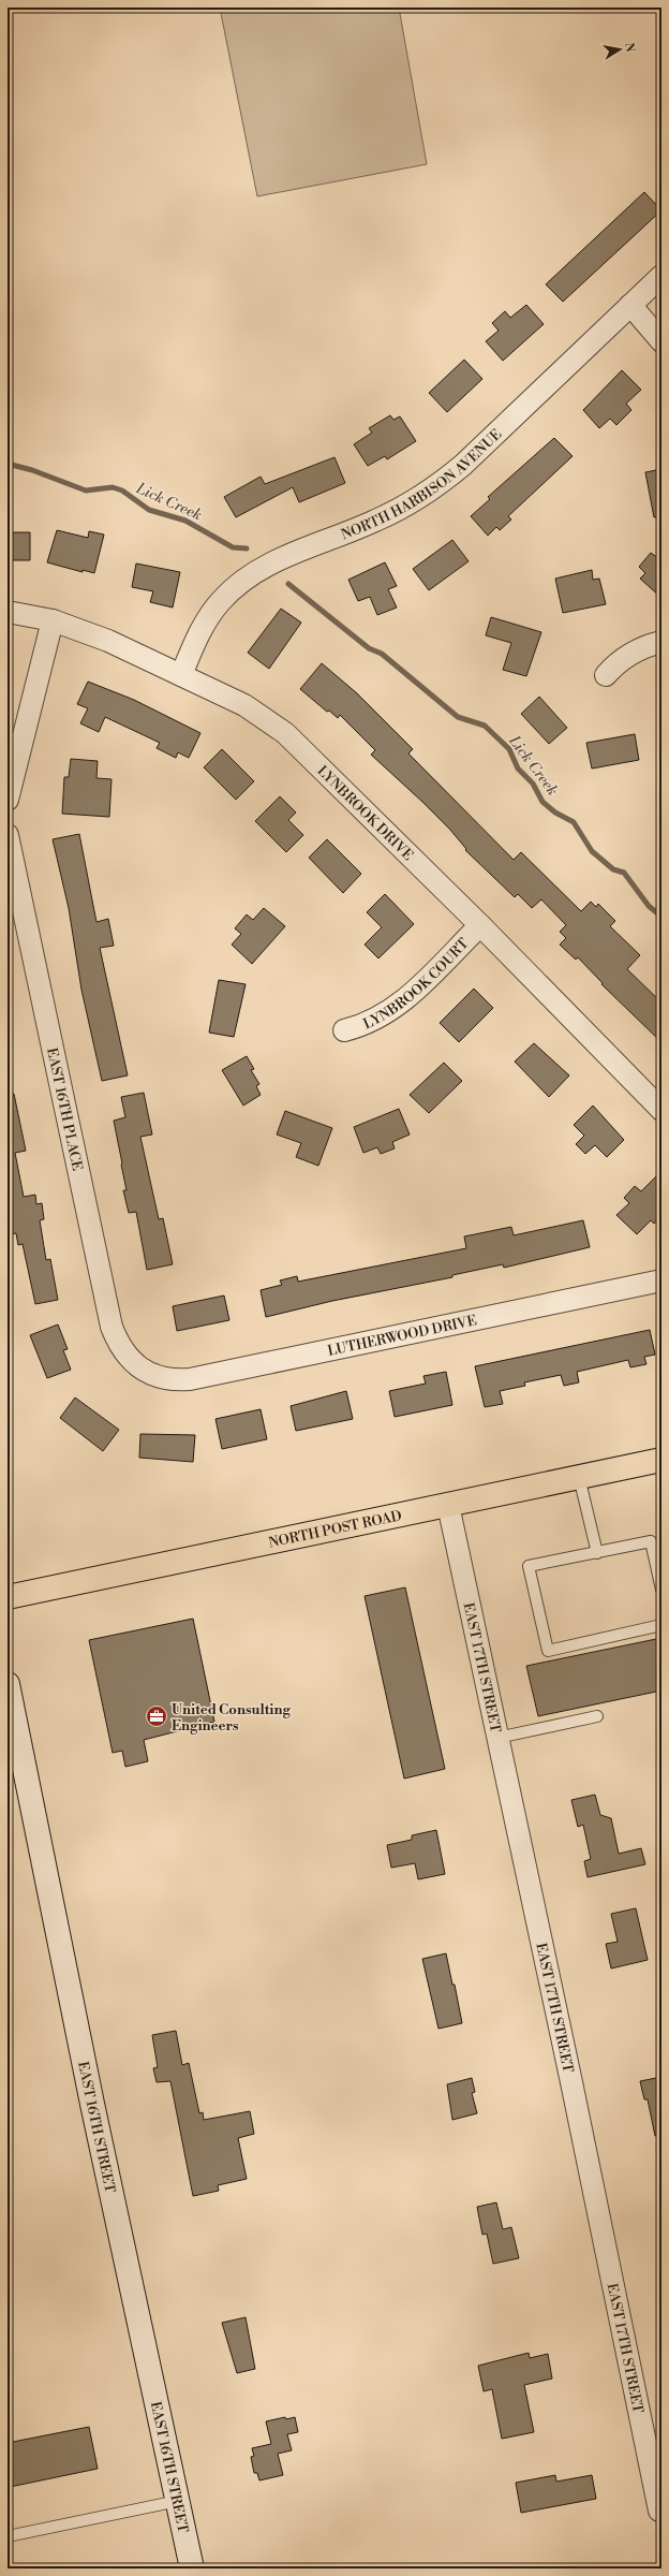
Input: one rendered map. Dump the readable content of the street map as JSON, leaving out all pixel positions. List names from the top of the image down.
{
  "streets": {
    "main road": ["NORTH POST ROAD"],
    "street": [
      "NORTH HARBISON AVENUE",
      "LYNBROOK DRIVE",
      "LYNBROOK COURT",
      "EAST 16TH PLACE",
      "LUTHERWOOD DRIVE",
      "EAST 17TH STREET",
      "EAST 16TH STREET"
    ]
  },
  "crossings": [
    ["NORTH HARBISON AVENUE", "LYNBROOK DRIVE"],
    ["LYNBROOK DRIVE", "LYNBROOK COURT"],
    ["EAST 16TH PLACE", "LUTHERWOOD DRIVE"],
    ["NORTH POST ROAD", "EAST 17TH STREET"]
  ],
  "water": ["Lick Creek"],
  "places": {
    "office": ["United Consulting Engineers"]
  },
  "north": "right"
}
